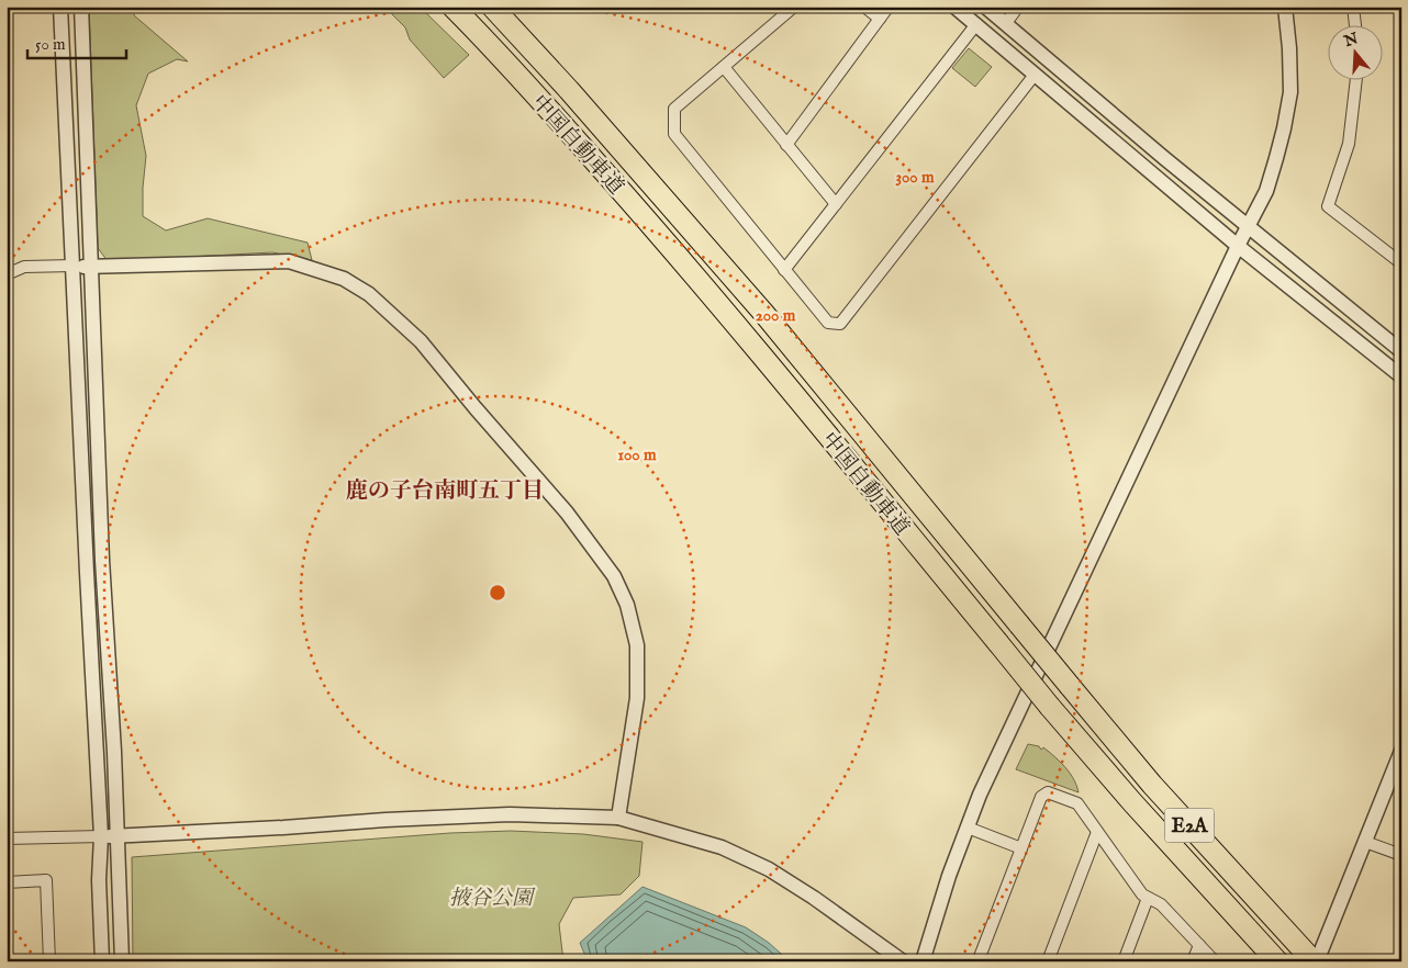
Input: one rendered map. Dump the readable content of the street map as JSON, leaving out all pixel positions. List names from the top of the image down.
{
  "streets": {
    "highway": ["中国自動車道", "E2A"]
  },
  "districts": ["鹿の子台南町五丁目"],
  "parks": ["掖谷公園"],
  "scale_bar": "50 m",
  "north": "top",
  "rings": ["300 m", "200 m", "100 m"]
}
